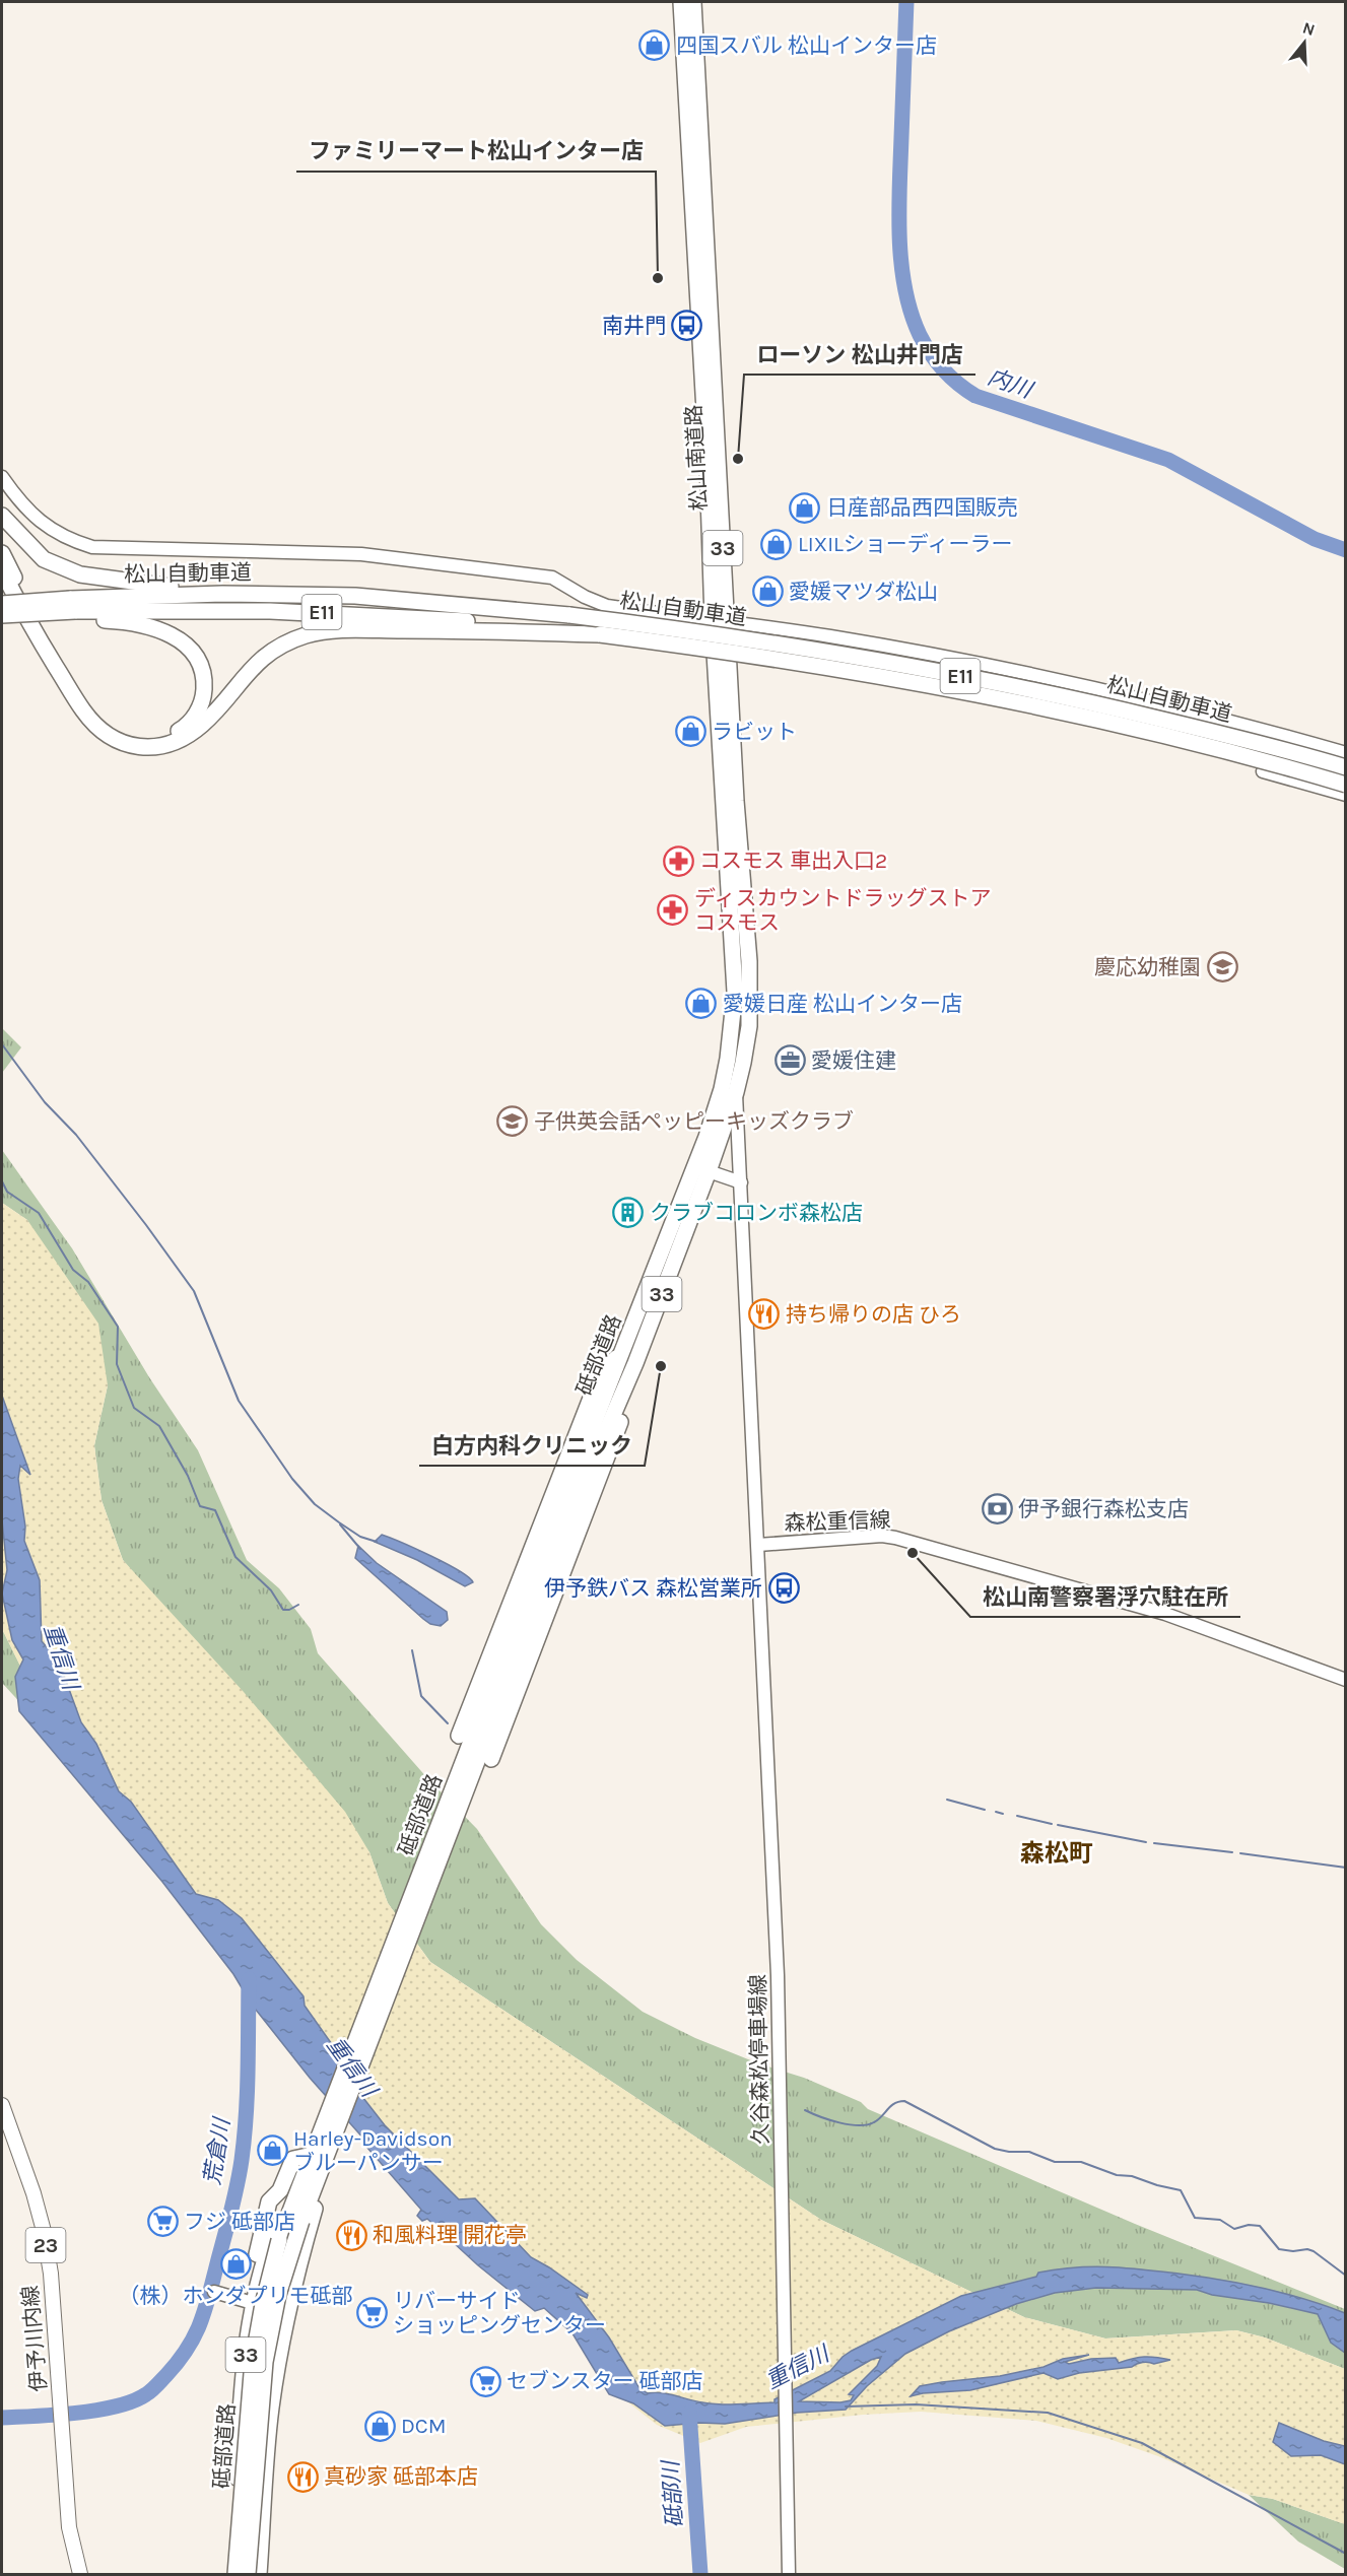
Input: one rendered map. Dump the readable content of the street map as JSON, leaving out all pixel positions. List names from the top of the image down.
{
  "streets": {
    "highway": [
      "松山南道路",
      "33",
      "松山自動車道",
      "E11",
      "砥部道路"
    ],
    "main road": [
      "森松重信線",
      "久谷森松停車場線",
      "23",
      "伊予川内線"
    ]
  },
  "crossings": [
    ["松山南道路", "砥部道路"],
    ["松山南道路", "森松重信線"],
    ["33", "砥部道路"],
    ["砥部道路", "森松重信線"],
    ["森松重信線", "久谷森松停車場線"]
  ],
  "districts": ["森松町"],
  "water": [
    "内川",
    "重信川",
    "荒倉川",
    "砥部川"
  ],
  "places": {
    "shop": [
      "四国スバル 松山インター店",
      "日産部品西四国販売",
      "LIXILショーディーラー",
      "愛媛マツダ松山",
      "ラビット",
      "愛媛日産 松山インター店",
      "Harley-Davidson ブルーパンサー",
      "（株）ホンダプリモ砥部",
      "DCM"
    ],
    "other": [
      "ファミリーマート松山インター店",
      "ローソン 松山井門店",
      "白方内科クリニック",
      "松山南警察署浮穴駐在所"
    ],
    "bus stop": ["南井門", "伊予鉄バス 森松営業所"],
    "pharmacy": ["コスモス 車出入口2", "ディスカウントドラッグストア コスモス"],
    "school or university": ["慶応幼稚園", "子供英会話ペッピーキッズクラブ"],
    "office": ["愛媛住建"],
    "building": ["クラブコロンボ森松店"],
    "restaurant": ["持ち帰りの店 ひろ", "和風料理 開花亭", "真砂家 砥部本店"],
    "bank": ["伊予銀行森松支店"],
    "supermarket": ["フジ 砥部店", "リバーサイド ショッピングセンター", "セブンスター 砥部店"]
  },
  "north": "top"
}
